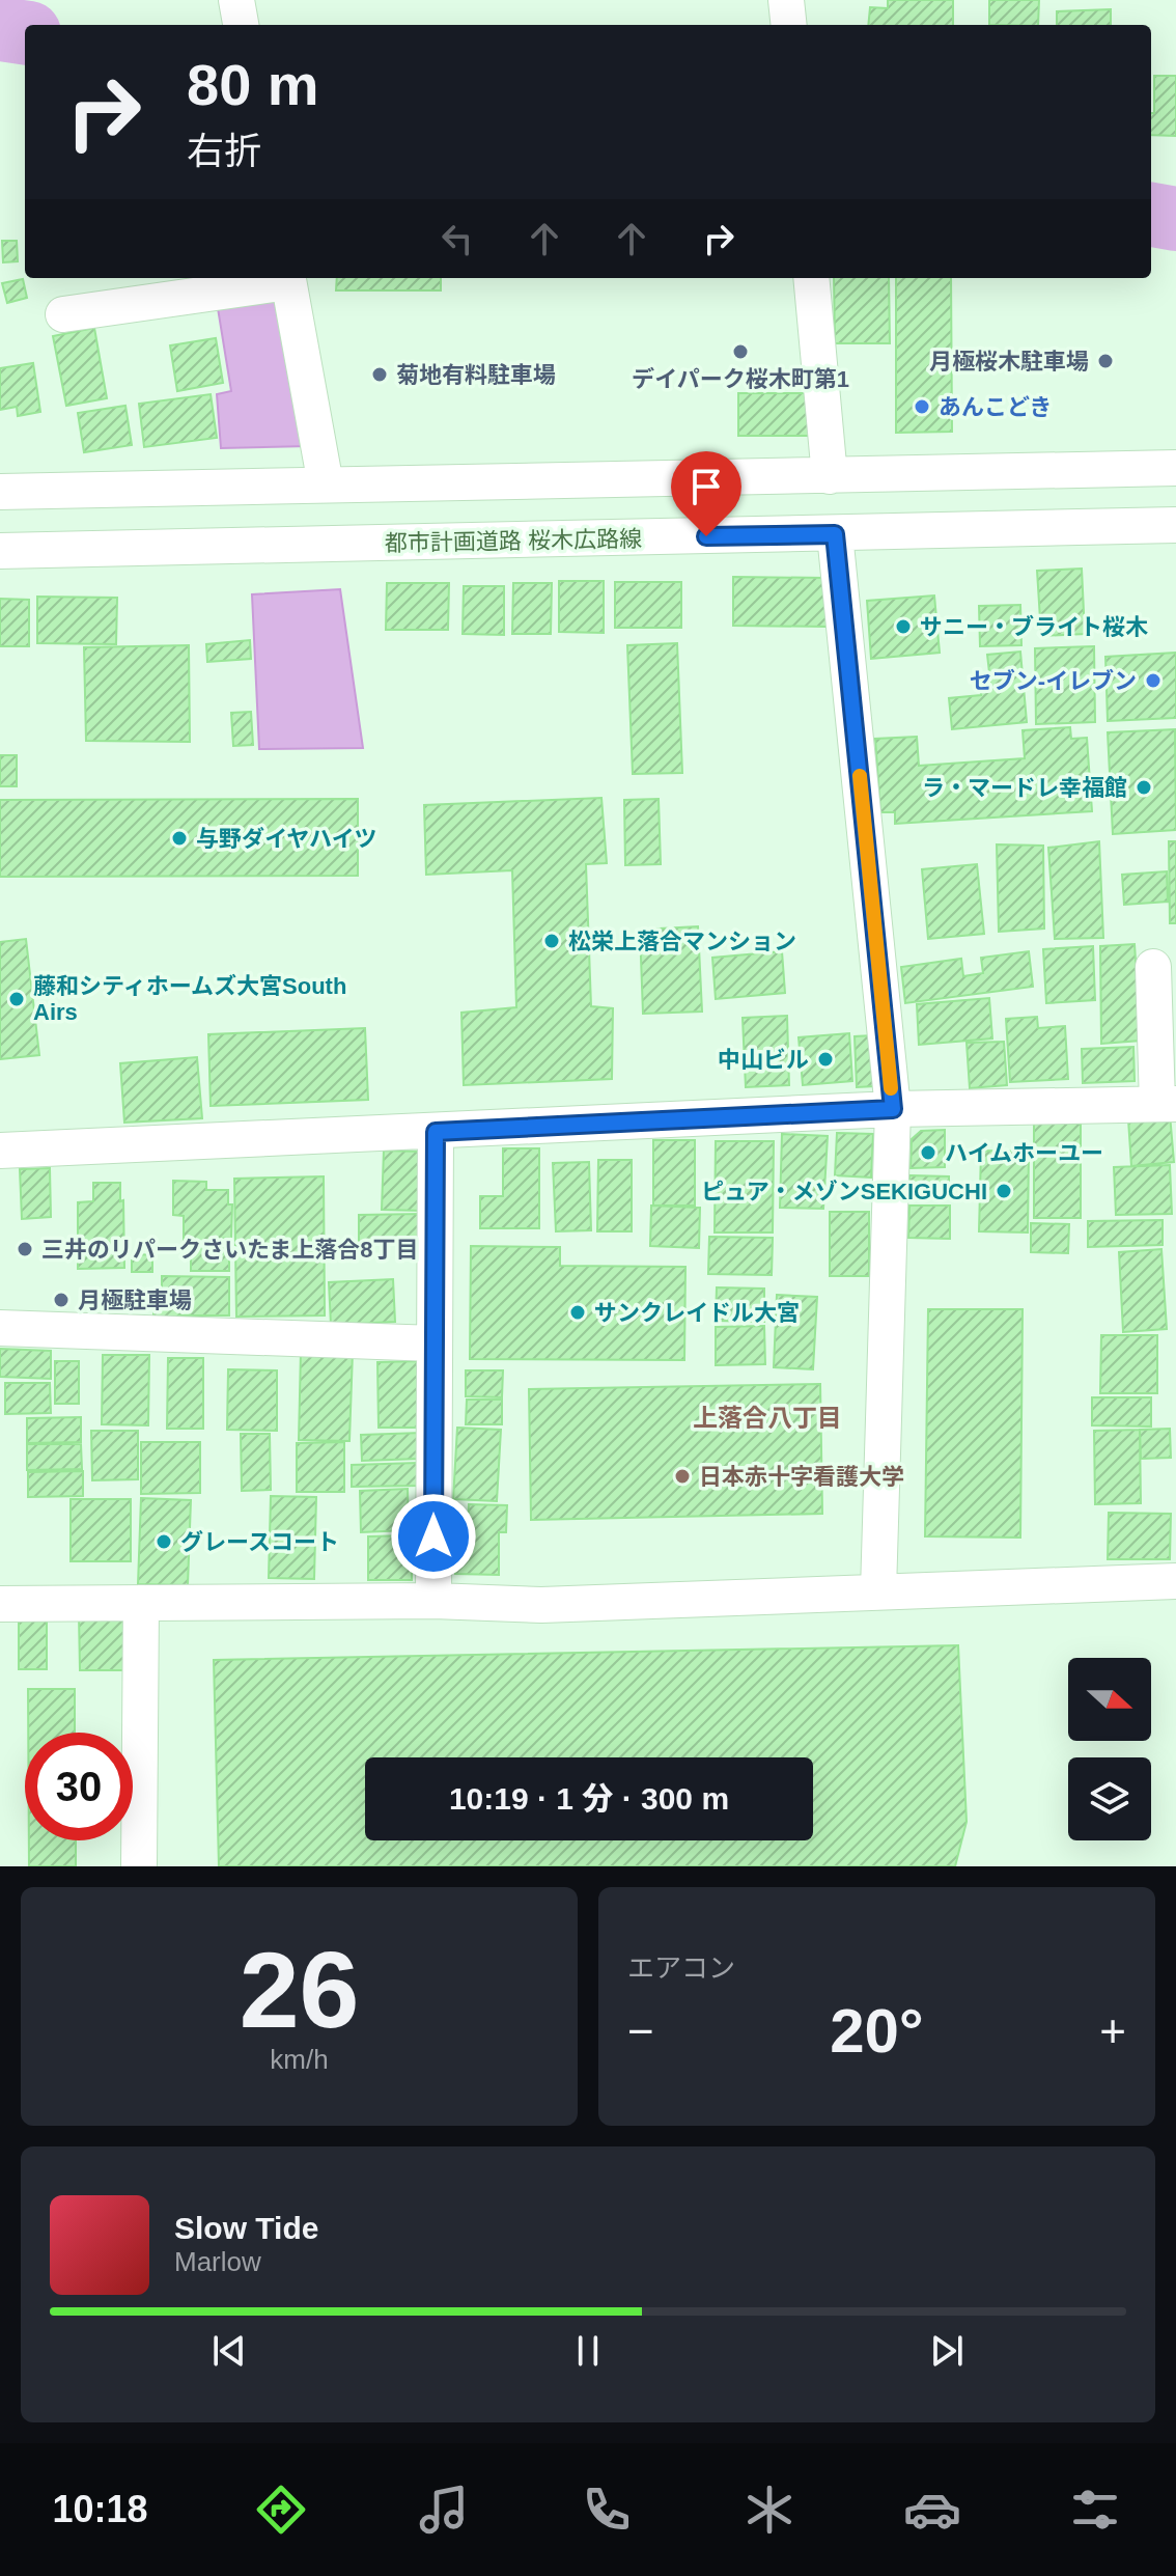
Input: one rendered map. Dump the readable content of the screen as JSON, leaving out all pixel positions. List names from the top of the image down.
{
  "streets": {
    "street": ["都市計画道路 桜木広路線"]
  },
  "districts": ["上落合八丁目"],
  "places": [
    "デイパーク桜木町第1",
    "月極桜木駐車場",
    "菊地有料駐車場",
    "あんこどき",
    "サニー・ブライト桜木",
    "セブン-イレブン",
    "ラ・マードレ幸福館",
    "与野ダイヤハイツ",
    "松栄上落合マンション",
    "藤和シティホームズ大宮South Airs",
    "中山ビル",
    "ハイムホーユー",
    "ピュア・メゾンSEKIGUCHI",
    "三井のリパークさいたま上落合8丁目",
    "月極駐車場",
    "サンクレイドル大宮",
    "日本赤十字看護大学",
    "グレースコート"
  ],
  "north": "right",
  "page": {
    "turn": ["80 m", "右折"],
    "limit": "30",
    "trip": "10:19 · 1 分 · 300 m",
    "tile": [
      ["26", "km/h"],
      "エアコン"
    ],
    "heat": ["−", "20°", "+"],
    "song": ["Slow Tide", "Marlow"],
    "tabs": "10:18"
  }
}
